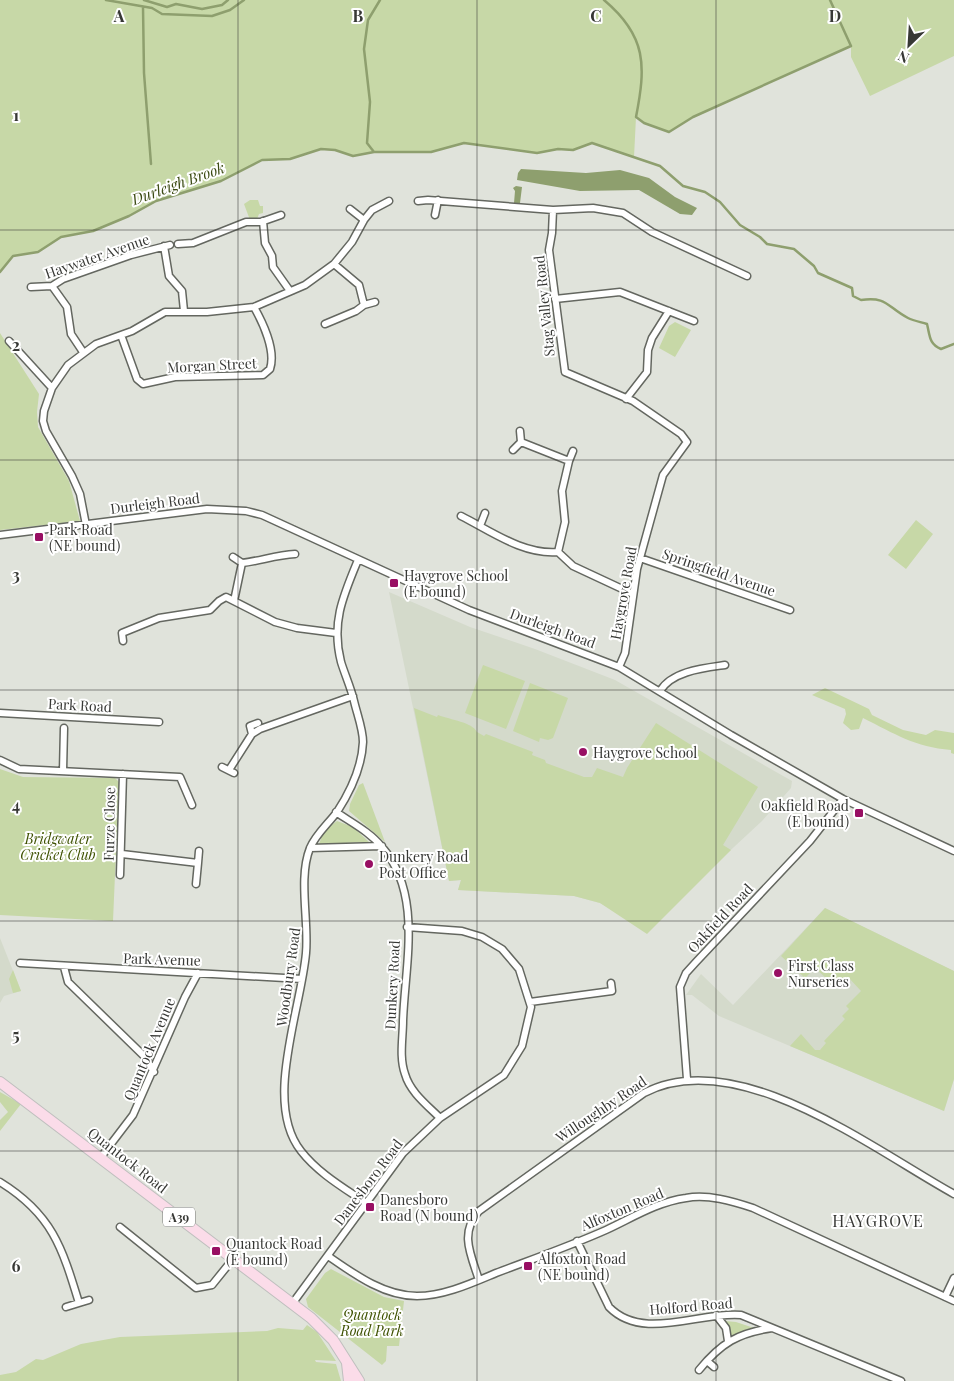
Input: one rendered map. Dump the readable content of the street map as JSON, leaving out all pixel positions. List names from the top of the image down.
{
  "streets": {
    "main road": ["Quantock Road", "A39"],
    "street": [
      "Haywater Avenue",
      "Stag Valley Road",
      "Morgan Street",
      "Durleigh Road",
      "Springfield Avenue",
      "Haygrove Road",
      "Park Road",
      "Furze Close",
      "Oakfield Road",
      "Park Avenue",
      "Woodbury Road",
      "Dunkery Road",
      "Quantock Avenue",
      "Willoughby Road",
      "Danesboro Road",
      "Alfoxton Road",
      "Holford Road"
    ]
  },
  "crossings": [
    ["Stag Valley Road", "Haygrove Road"],
    ["Durleigh Road", "Haygrove Road"],
    ["Durleigh Road", "Oakfield Road"],
    ["Durleigh Road", "Woodbury Road"],
    ["Springfield Avenue", "Haygrove Road"],
    ["Oakfield Road", "Willoughby Road"],
    ["Park Avenue", "Woodbury Road"],
    ["Park Avenue", "Quantock Avenue"],
    ["Woodbury Road", "Dunkery Road"],
    ["Woodbury Road", "Danesboro Road"],
    ["Dunkery Road", "Danesboro Road"],
    ["Quantock Avenue", "Quantock Road"],
    ["Willoughby Road", "Alfoxton Road"],
    ["Quantock Road", "Danesboro Road"],
    ["Danesboro Road", "Alfoxton Road"],
    ["Alfoxton Road", "Holford Road"]
  ],
  "districts": ["HAYGROVE"],
  "water": ["Durleigh Brook"],
  "parks": ["Bridgwater Cricket Club", "Quantock Road Park"],
  "places": {
    "transit": [
      "Park Road (NE bound)",
      "Haygrove School (E bound)",
      "Oakfield Road (E bound)",
      "Danesboro Road (N bound)",
      "Quantock Road (E bound)",
      "Alfoxton Road (NE bound)"
    ],
    "other": ["Haygrove School", "Dunkery Road Post Office", "First Class Nurseries"]
  },
  "north": "bottom left",
  "grid": {
    "columns": [
      "A",
      "B",
      "C",
      "D"
    ],
    "rows": [
      "1",
      "2",
      "3",
      "4",
      "5",
      "6"
    ]
  }
}
